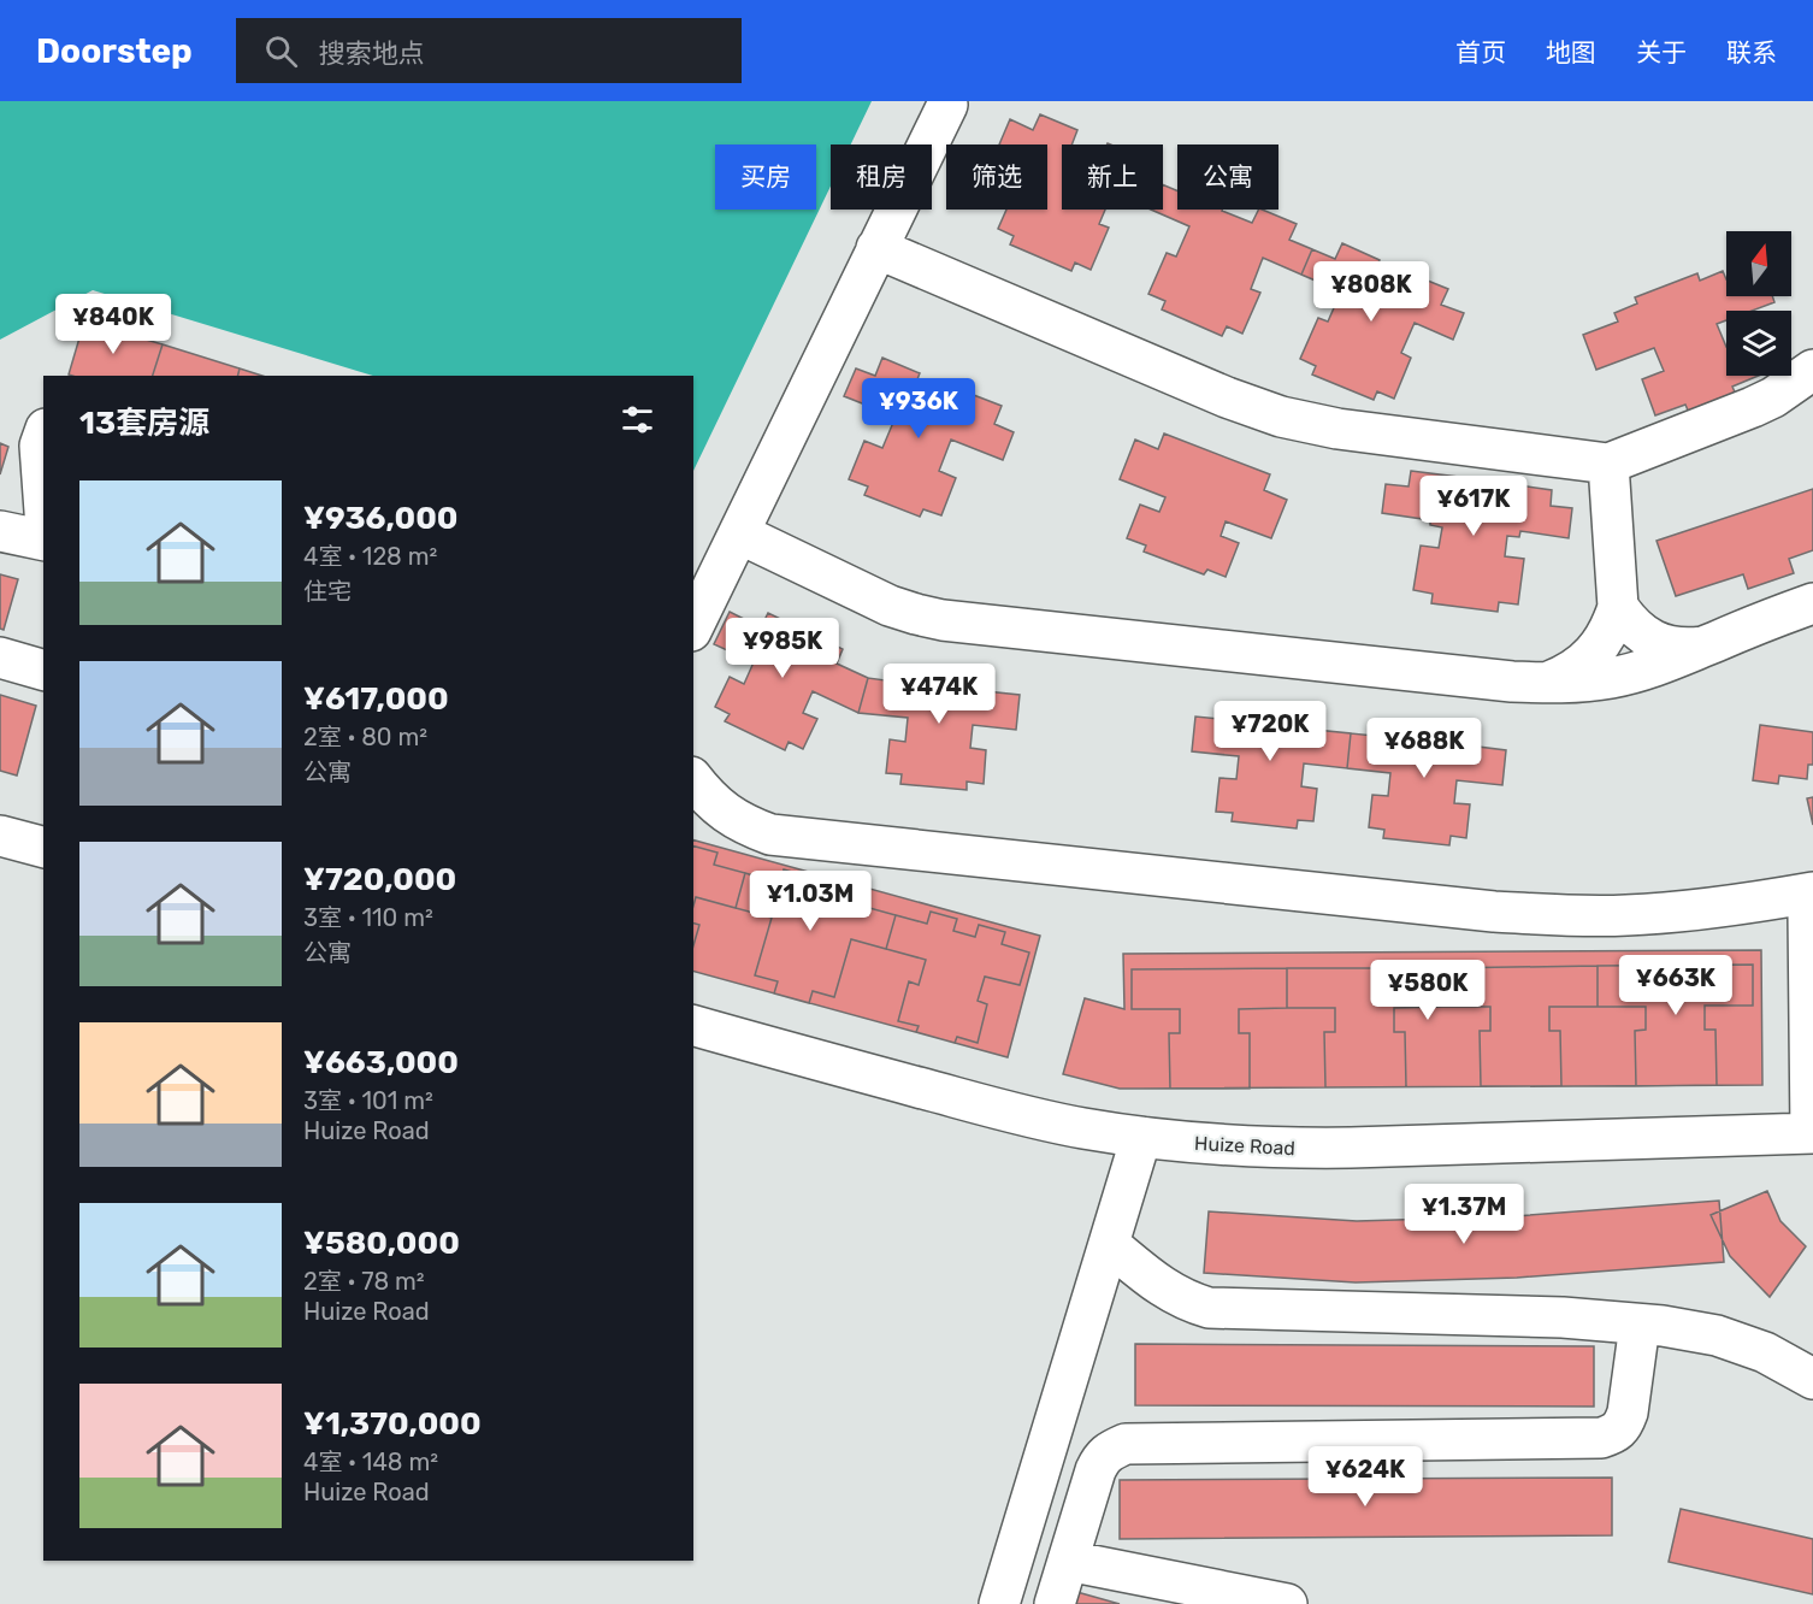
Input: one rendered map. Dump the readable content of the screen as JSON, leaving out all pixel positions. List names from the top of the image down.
{
  "streets": {
    "street": ["Huize Road"]
  },
  "north": "top",
  "page": {
    "header": "Doorstep",
    "search": "搜索地点",
    "nav": [
      "首页",
      "地图",
      "关于",
      "联系"
    ],
    "chip": [
      "买房",
      "租房",
      "筛选",
      "新上",
      "公寓"
    ],
    "price": [
      "¥808K",
      "¥840K",
      "¥936K",
      "¥617K",
      "¥985K",
      "¥474K",
      "¥720K",
      "¥688K",
      "¥1.03M",
      "¥663K",
      "¥580K",
      "¥1.37M",
      "¥624K"
    ],
    "heading": "13套房源",
    "list": [
      {
        "name": "¥936,000",
        "note": "4室 · 128 m² · 住宅"
      },
      {
        "name": "¥617,000",
        "note": "2室 · 80 m² · 公寓"
      },
      {
        "name": "¥720,000",
        "note": "3室 · 110 m² · 公寓"
      },
      {
        "name": "¥663,000",
        "note": "3室 · 101 m² · Huize Road"
      },
      {
        "name": "¥580,000",
        "note": "2室 · 78 m² · Huize Road"
      },
      {
        "name": "¥1,370,000",
        "note": "4室 · 148 m² · Huize Road"
      }
    ]
  }
}
